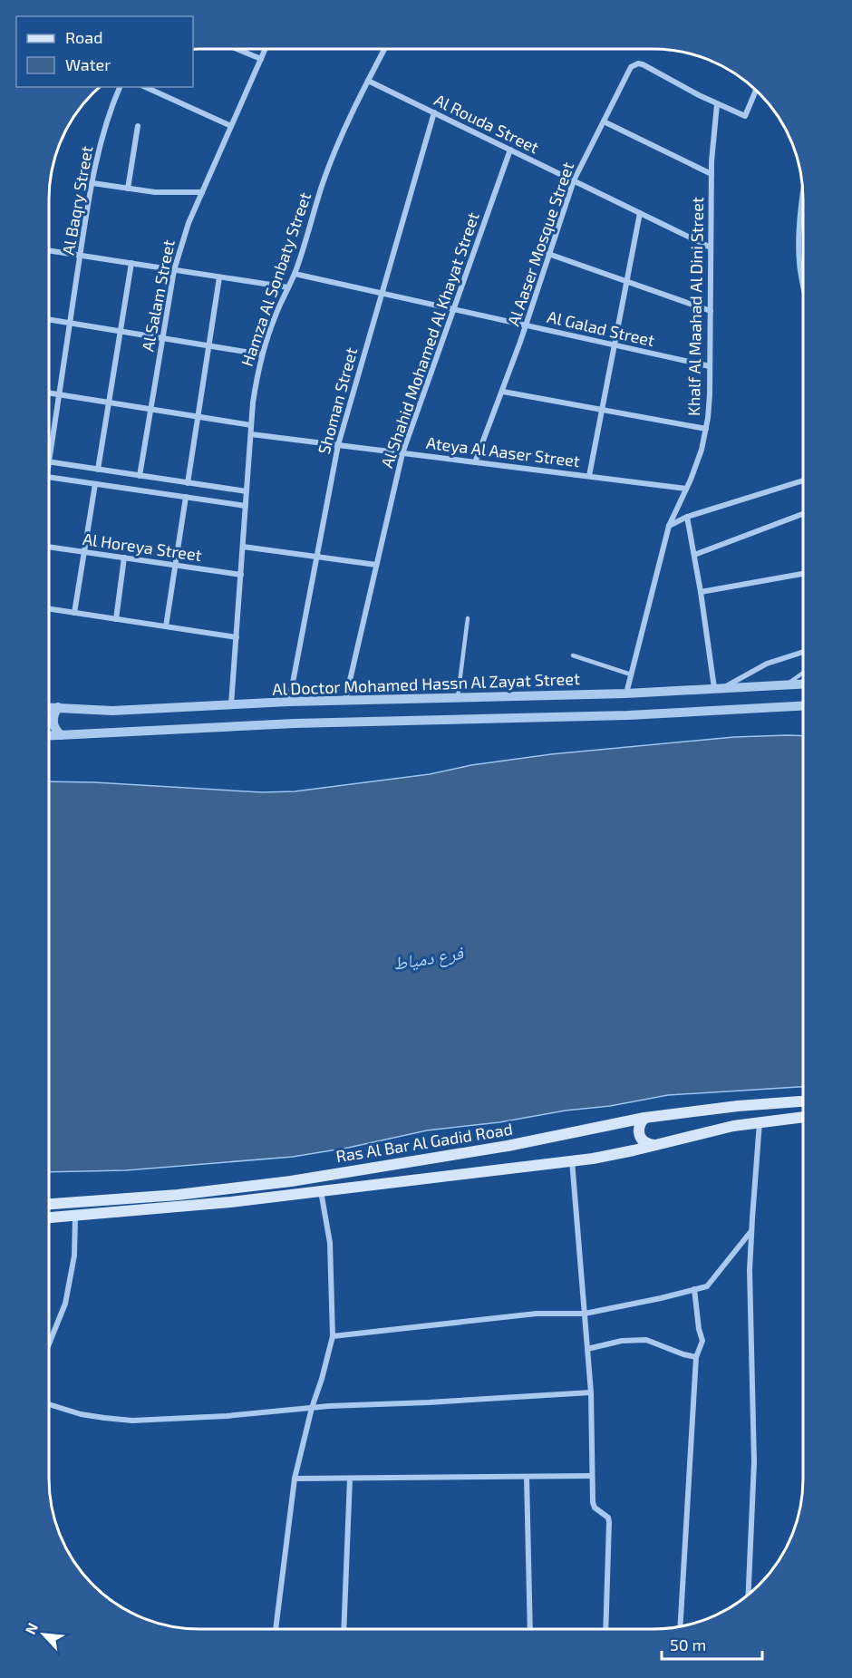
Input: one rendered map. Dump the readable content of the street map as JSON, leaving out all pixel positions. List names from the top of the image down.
{
  "streets": {
    "main road": ["Ras Al Bar Al Gadid Road"],
    "street": [
      "Al Rouda Street",
      "Al Baqry Street",
      "Al Aaser Mosque Street",
      "Hamza Al Sonbaty Street",
      "Al Salam Street",
      "Khalf Al Maahad Al Dini Street",
      "Al Galad Street",
      "Al Shahid Mohamed Al Khayat Street",
      "Shoman Street",
      "Ateya Al Aaser Street",
      "Al Horeya Street",
      "Al Doctor Mohamed Hassn Al Zayat Street"
    ]
  },
  "crossings": [
    ["Al Rouda Street", "Al Aaser Mosque Street"],
    ["Al Rouda Street", "Hamza Al Sonbaty Street"],
    ["Al Rouda Street", "Khalf Al Maahad Al Dini Street"],
    ["Al Rouda Street", "Al Shahid Mohamed Al Khayat Street"],
    ["Al Rouda Street", "Shoman Street"],
    ["Al Aaser Mosque Street", "Khalf Al Maahad Al Dini Street"],
    ["Al Aaser Mosque Street", "Al Galad Street"],
    ["Al Aaser Mosque Street", "Ateya Al Aaser Street"],
    ["Hamza Al Sonbaty Street", "Al Galad Street"],
    ["Hamza Al Sonbaty Street", "Ateya Al Aaser Street"],
    ["Hamza Al Sonbaty Street", "Al Horeya Street"],
    ["Hamza Al Sonbaty Street", "Al Doctor Mohamed Hassn Al Zayat Street"],
    ["Khalf Al Maahad Al Dini Street", "Al Galad Street"],
    ["Khalf Al Maahad Al Dini Street", "Ateya Al Aaser Street"],
    ["Khalf Al Maahad Al Dini Street", "Al Doctor Mohamed Hassn Al Zayat Street"],
    ["Al Galad Street", "Al Shahid Mohamed Al Khayat Street"],
    ["Al Galad Street", "Shoman Street"],
    ["Al Shahid Mohamed Al Khayat Street", "Ateya Al Aaser Street"],
    ["Al Shahid Mohamed Al Khayat Street", "Al Doctor Mohamed Hassn Al Zayat Street"],
    ["Shoman Street", "Ateya Al Aaser Street"],
    ["Shoman Street", "Al Doctor Mohamed Hassn Al Zayat Street"]
  ],
  "water": ["فرع دمياط"],
  "legend": ["Road", "Water"],
  "scale_bar": "50 m",
  "north": "top left"
}
